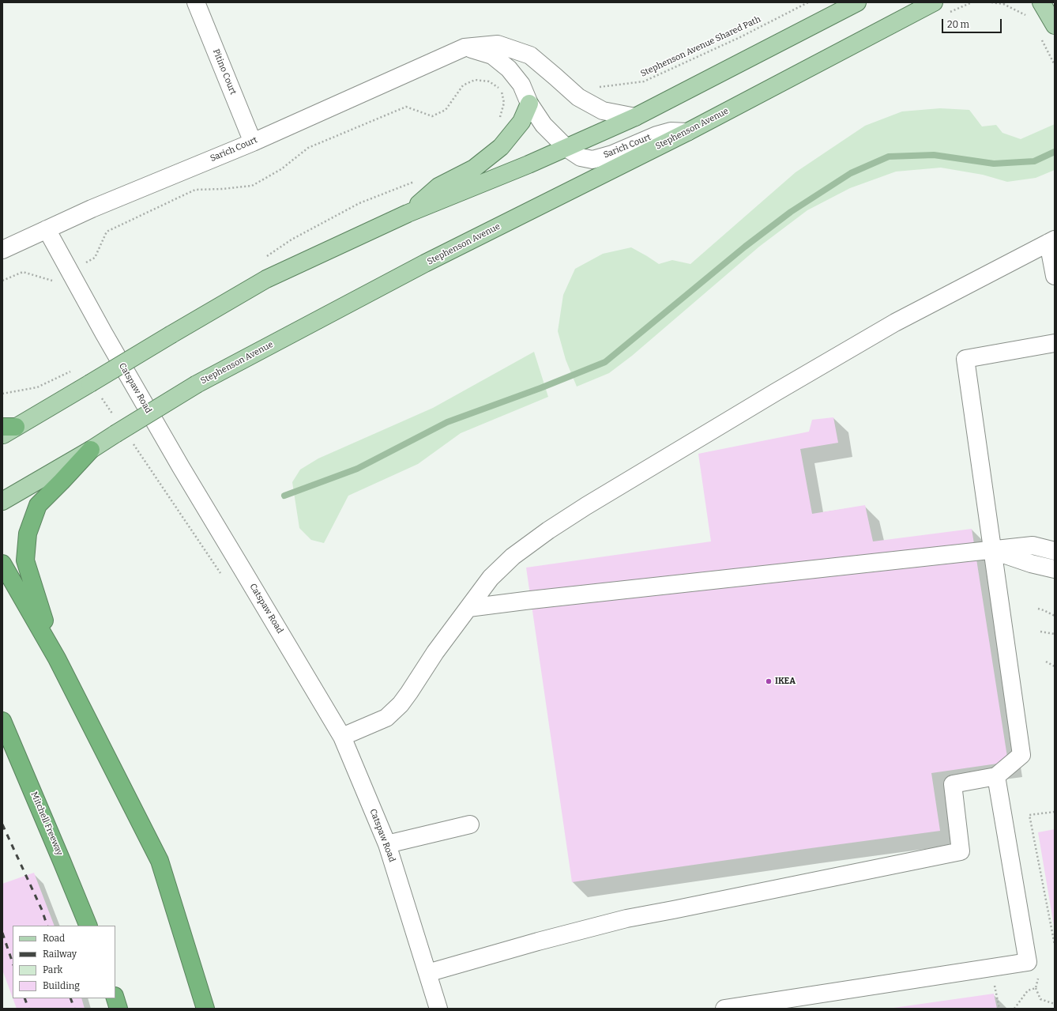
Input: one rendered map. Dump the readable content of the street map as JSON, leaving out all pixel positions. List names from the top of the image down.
{
  "streets": {
    "highway": ["Mitchell Freeway"],
    "main road": ["Stephenson Avenue"],
    "street": ["Pitino Court", "Sarich Court", "Catspaw Road"],
    "path": ["Stephenson Avenue Shared Path"]
  },
  "crossings": [
    ["Pitino Court", "Sarich Court"],
    ["Stephenson Avenue", "Sarich Court"],
    ["Sarich Court", "Catspaw Road"]
  ],
  "places": ["IKEA"],
  "legend": [
    "Road",
    "Railway",
    "Park",
    "Building"
  ],
  "scale_bar": "20 m"
}
